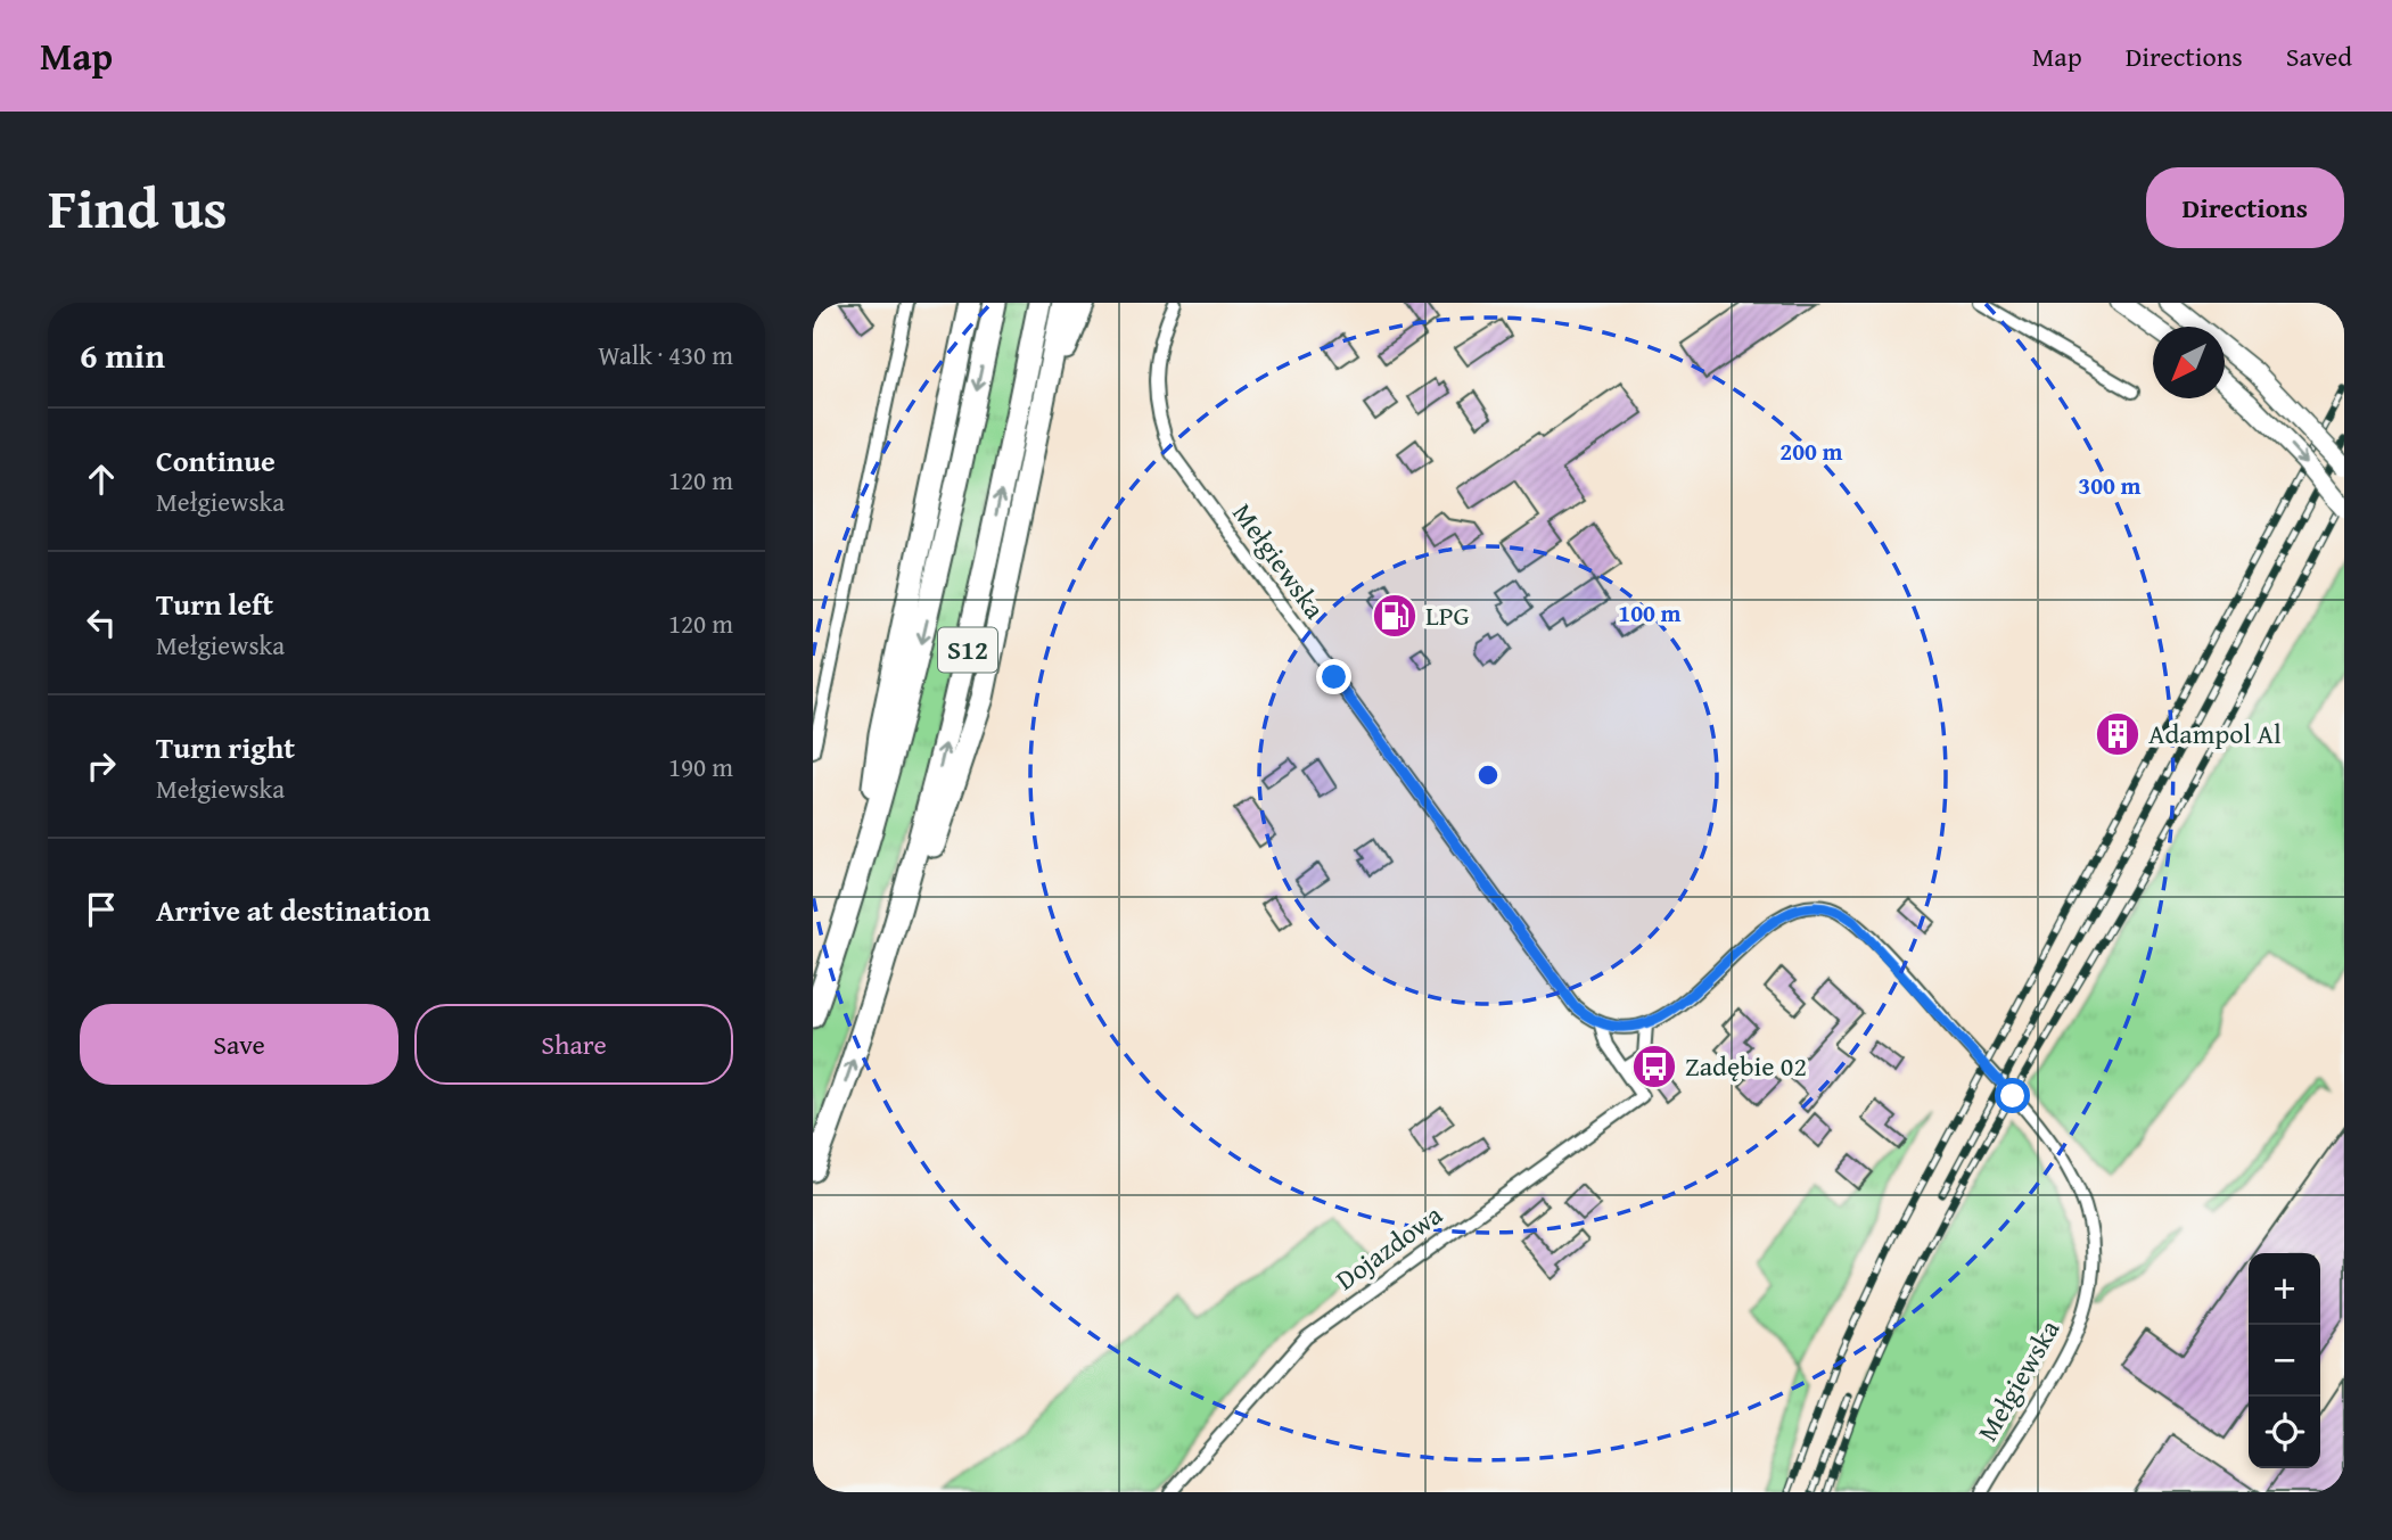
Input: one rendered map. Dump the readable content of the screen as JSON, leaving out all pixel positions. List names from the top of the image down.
{
  "streets": {
    "highway": ["S12"],
    "street": ["Mełgiewska", "Dojazdowa"]
  },
  "places": {
    "fuel station": ["LPG"],
    "building": ["Adampol Al"],
    "bus stop": ["Zadębie 02"]
  },
  "north": "bottom left",
  "page": {
    "header": "Map",
    "nav": ["Map", "Directions", "Saved"],
    "title": "Find us",
    "buttons": [
      "Directions",
      ["Save", "Share"]
    ],
    "heading": ["6 min", "Walk · 430 m"],
    "list": [
      ["Continue", "Mełgiewska", "120 m"],
      ["Turn left", "Mełgiewska", "120 m"],
      ["Turn right", "Mełgiewska", "190 m"],
      "Arrive at destination"
    ],
    "map_buttons": ["+", "−"]
  },
  "rings": ["200 m", "300 m", "100 m"]
}
